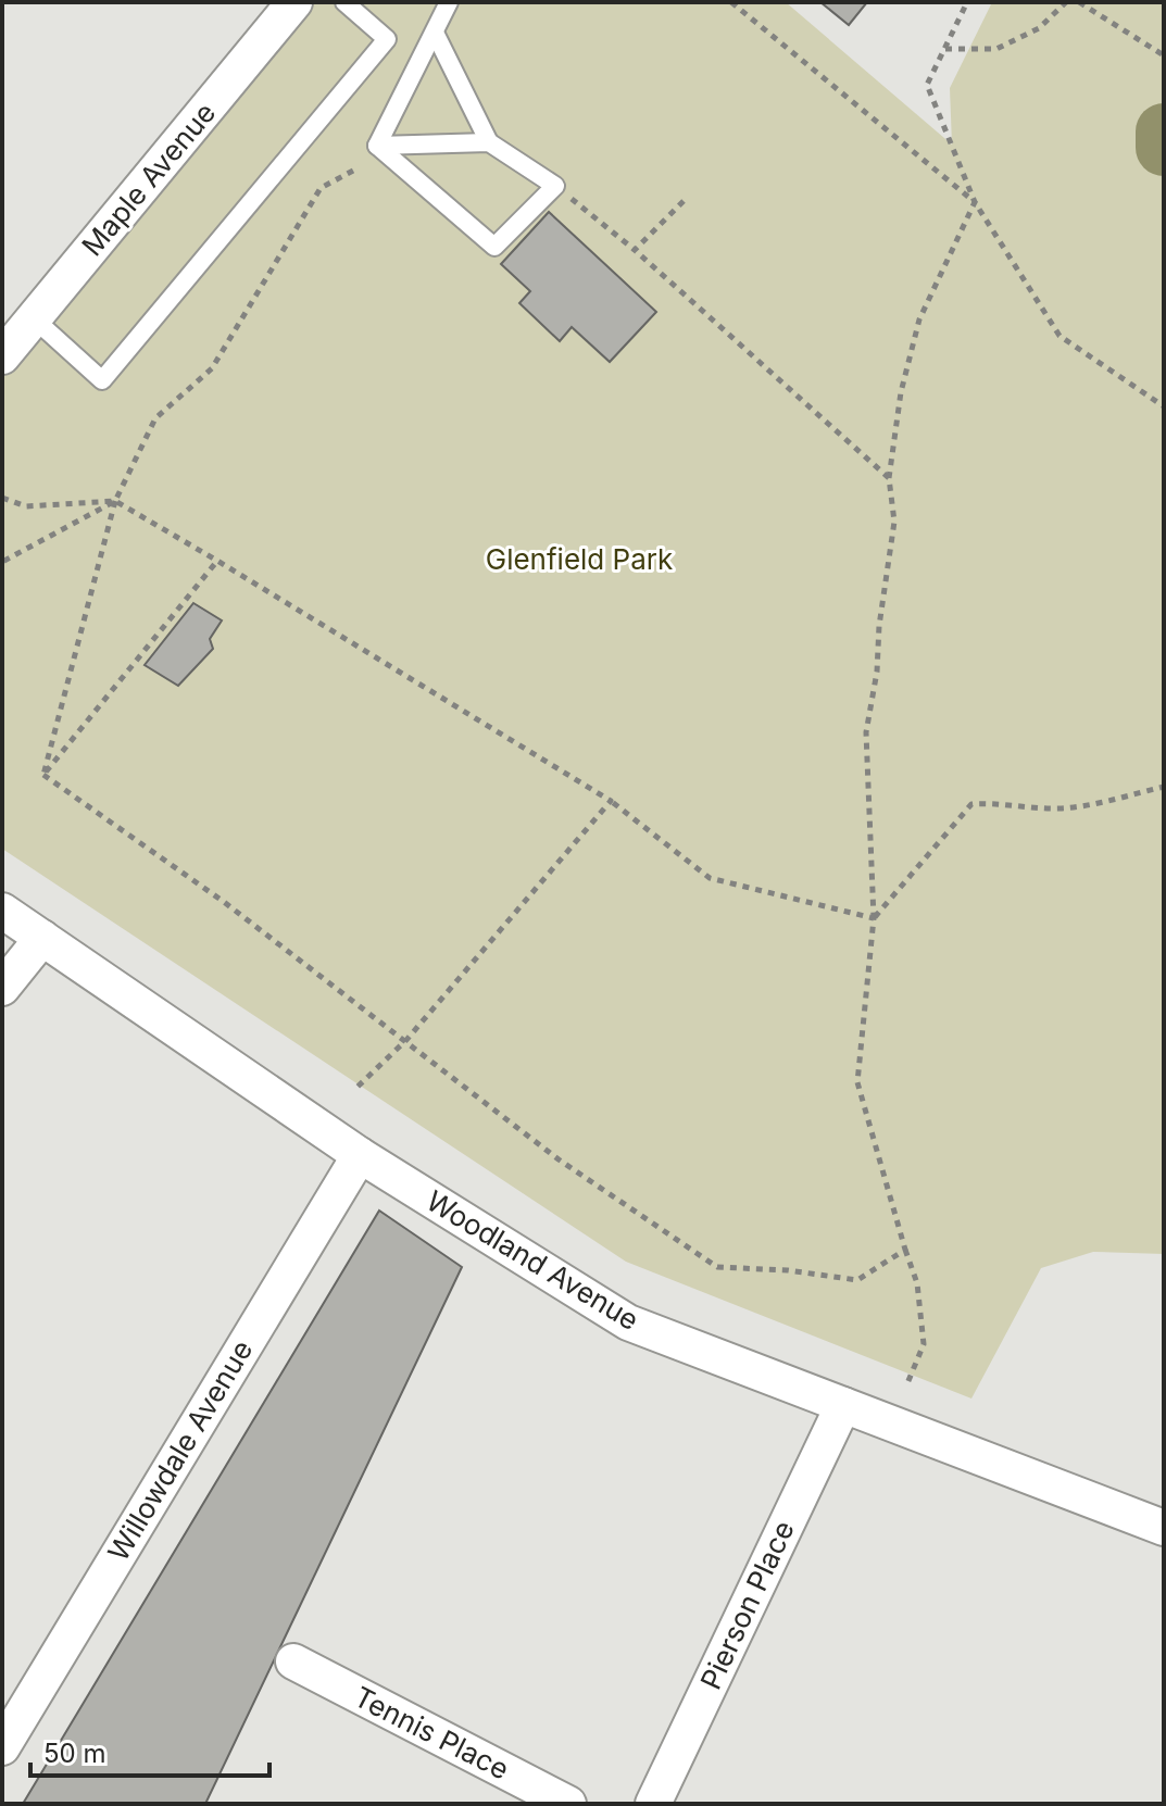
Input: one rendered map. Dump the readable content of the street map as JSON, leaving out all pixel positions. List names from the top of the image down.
{
  "streets": {
    "street": [
      "Maple Avenue",
      "Woodland Avenue",
      "Willowdale Avenue",
      "Pierson Place",
      "Tennis Place"
    ]
  },
  "crossings": [
    ["Woodland Avenue", "Willowdale Avenue"],
    ["Woodland Avenue", "Pierson Place"]
  ],
  "parks": ["Glenfield Park"],
  "scale_bar": "50 m"
}
